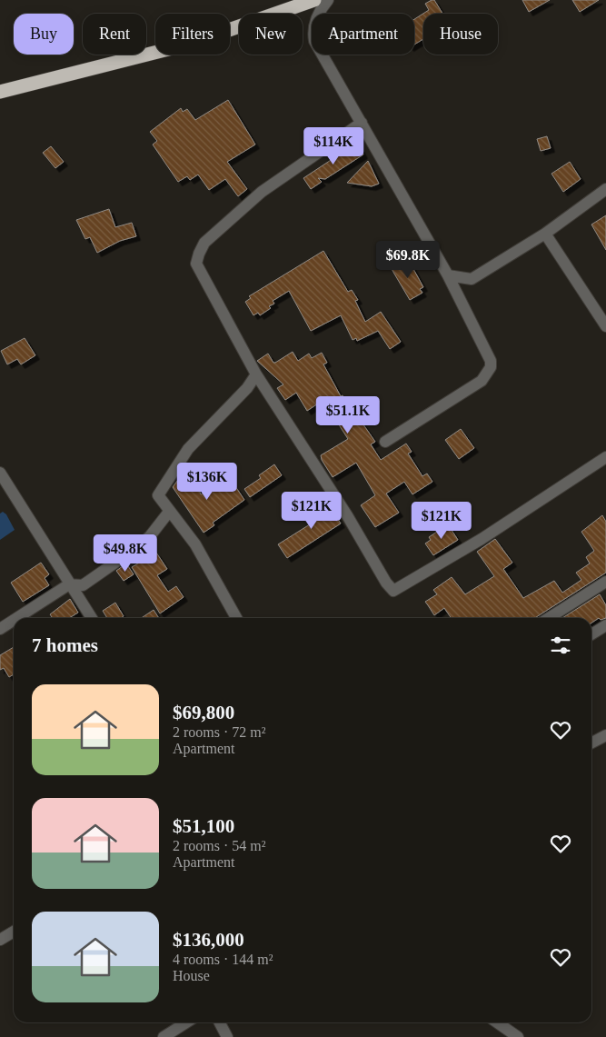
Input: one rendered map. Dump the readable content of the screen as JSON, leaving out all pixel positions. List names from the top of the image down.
{
  "page": {
    "chip": [
      "Buy",
      "Rent",
      "Filters",
      "New",
      "Apartment",
      "House"
    ],
    "price": [
      "$114K",
      "$69.8K",
      "$51.1K",
      "$136K",
      "$121K",
      "$121K",
      "$49.8K"
    ],
    "heading": "7 homes",
    "list": [
      {
        "name": "$69,800",
        "note": "2 rooms · 72 m² · Apartment"
      },
      {
        "name": "$51,100",
        "note": "2 rooms · 54 m² · Apartment"
      },
      {
        "name": "$136,000",
        "note": "4 rooms · 144 m² · House"
      }
    ]
  }
}
